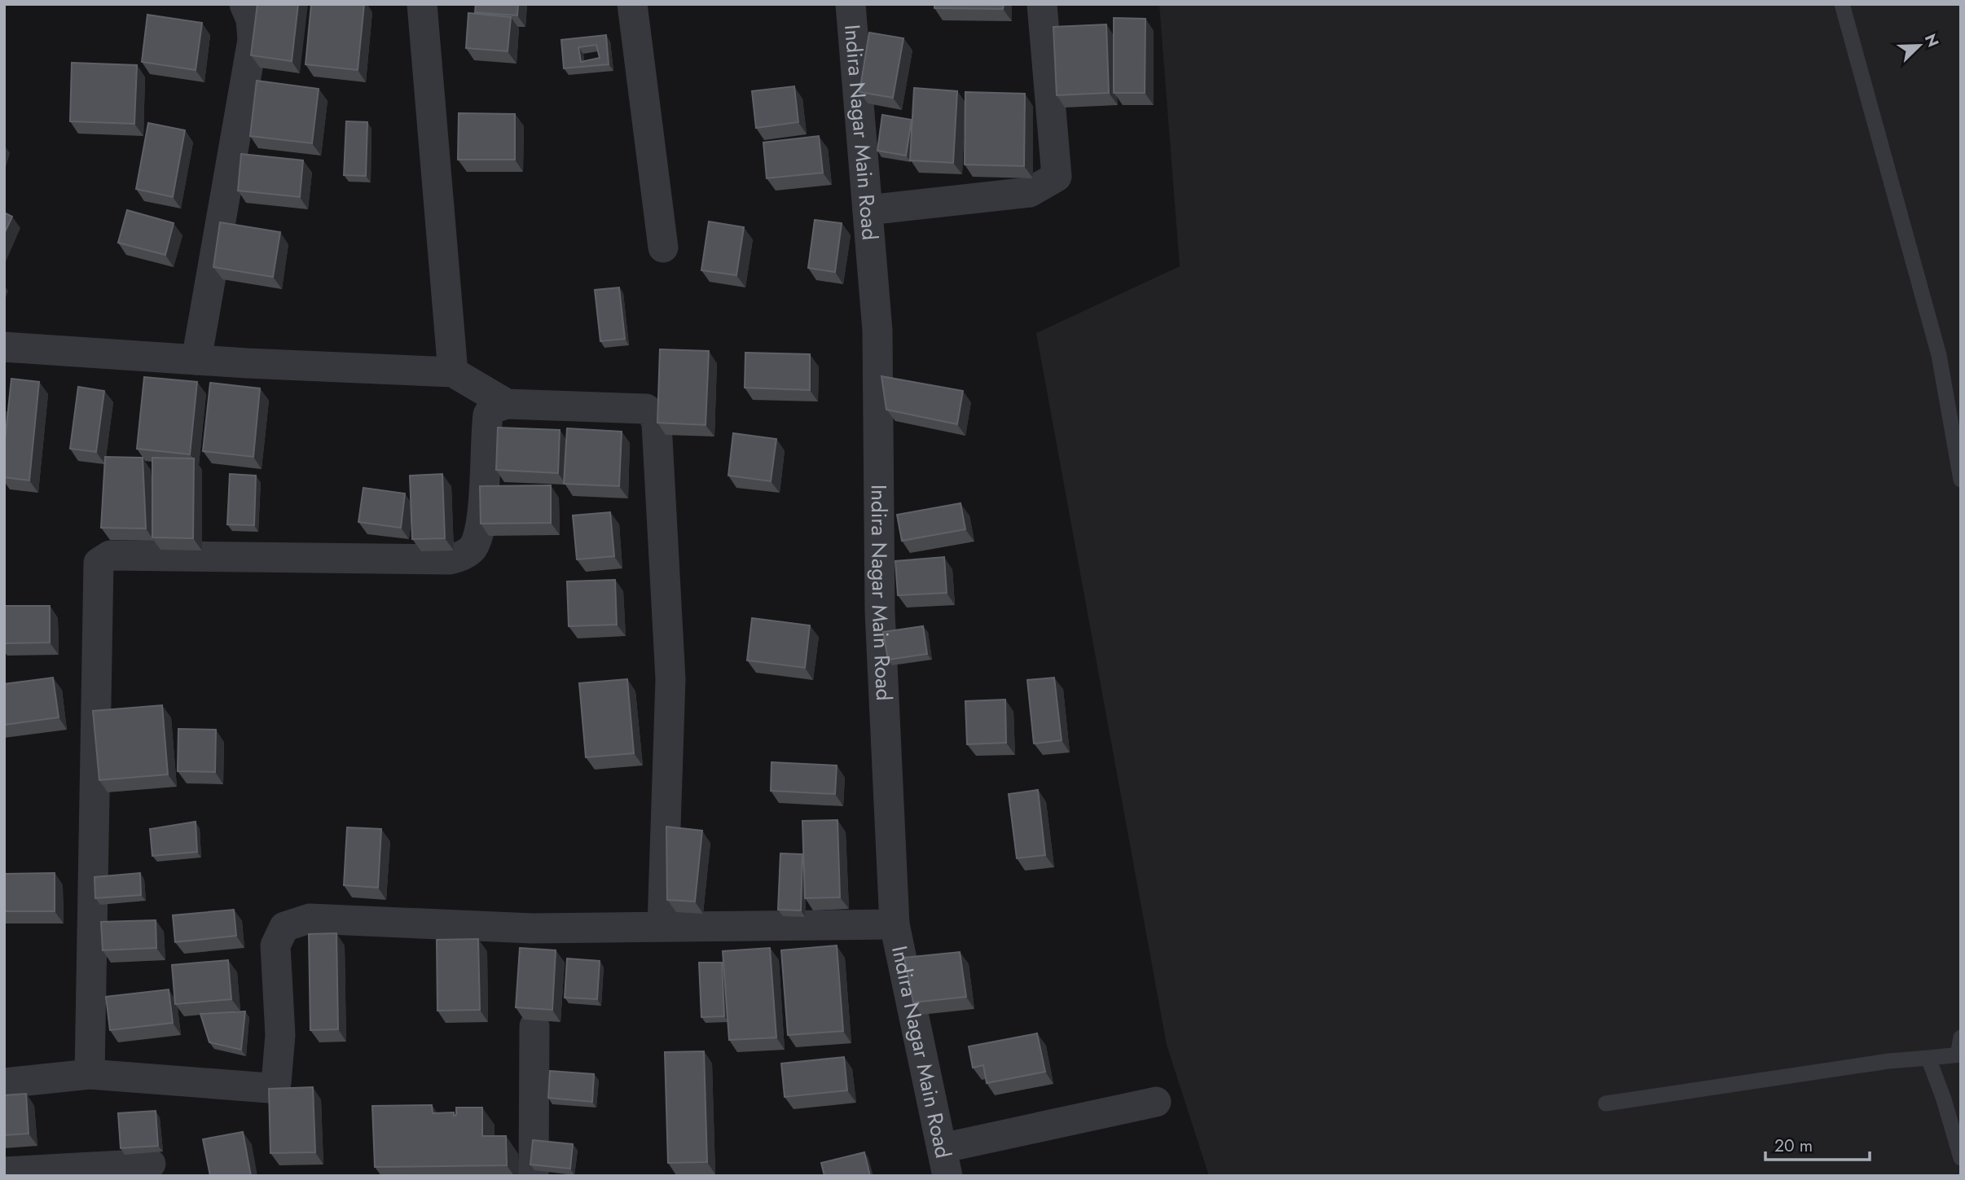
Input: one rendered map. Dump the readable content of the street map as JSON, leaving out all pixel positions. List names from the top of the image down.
{
  "streets": {
    "street": ["Indira Nagar Main Road"]
  },
  "scale_bar": "20 m",
  "north": "top right"
}
